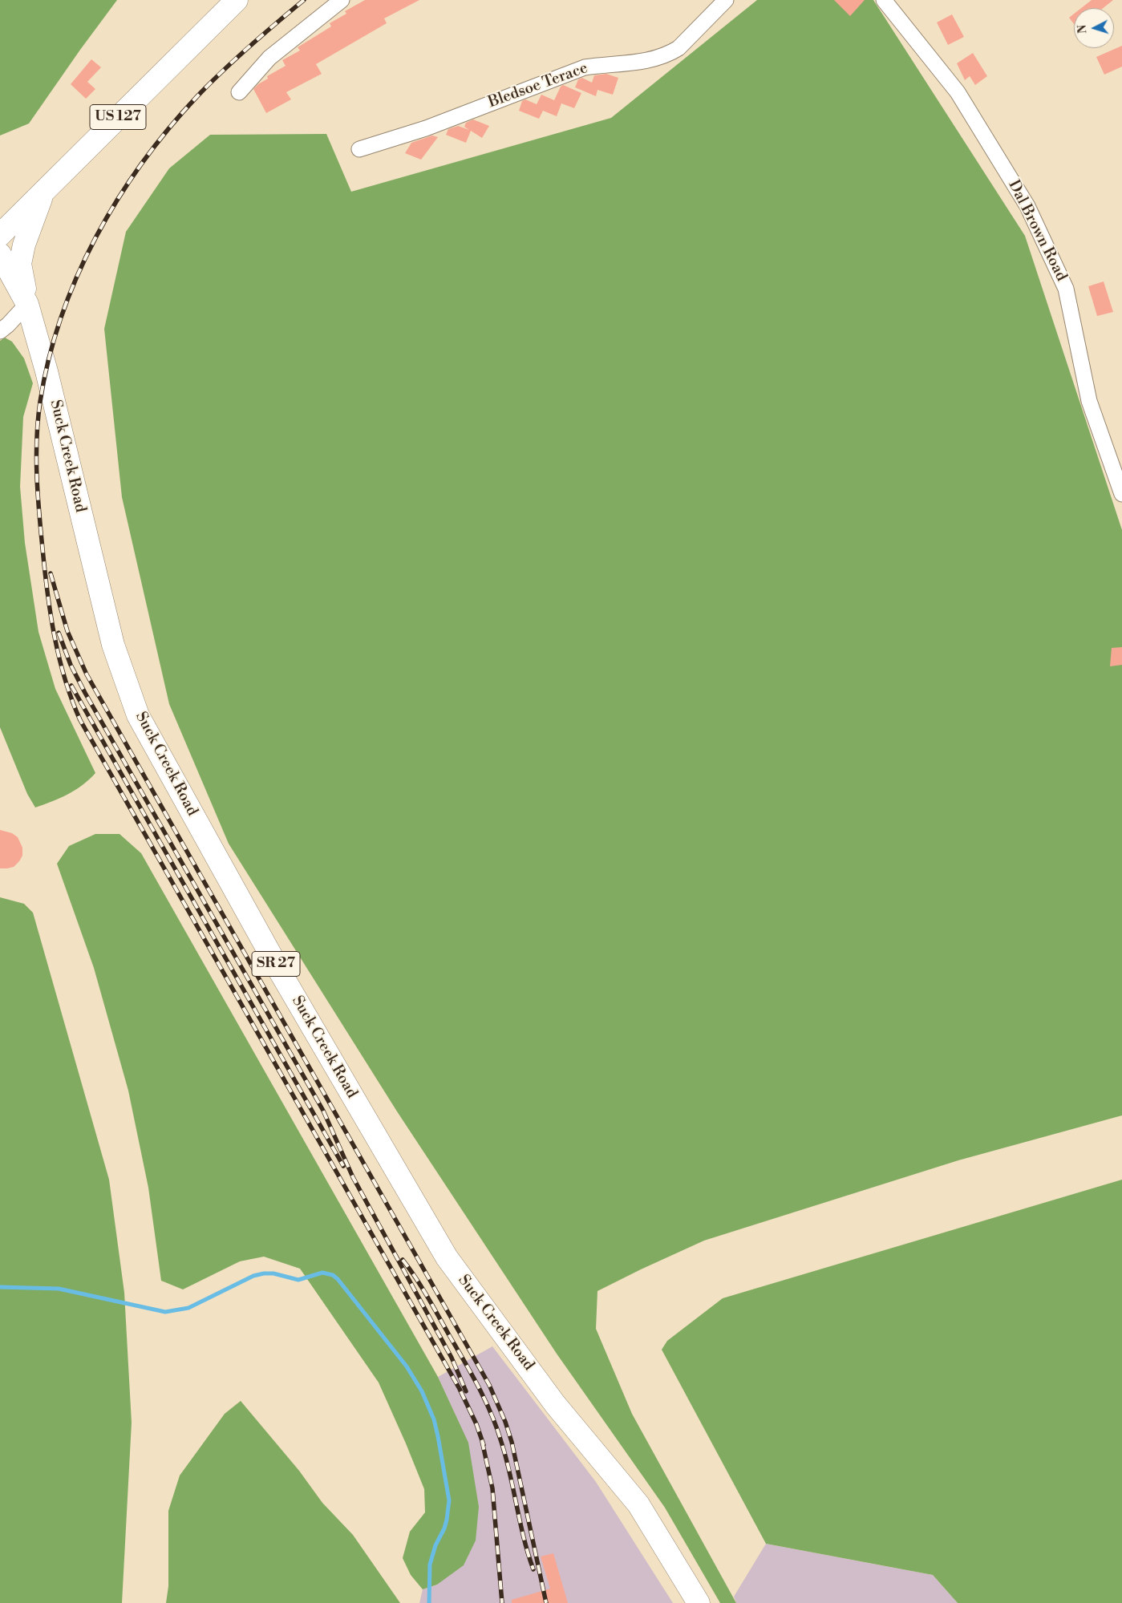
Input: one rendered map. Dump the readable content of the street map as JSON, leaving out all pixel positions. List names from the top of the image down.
{
  "streets": {
    "main road": ["US 127", "Suck Creek Road", "SR 27"],
    "street": ["Bledsoe Terace", "Dal Brown Road"]
  },
  "north": "left"
}
